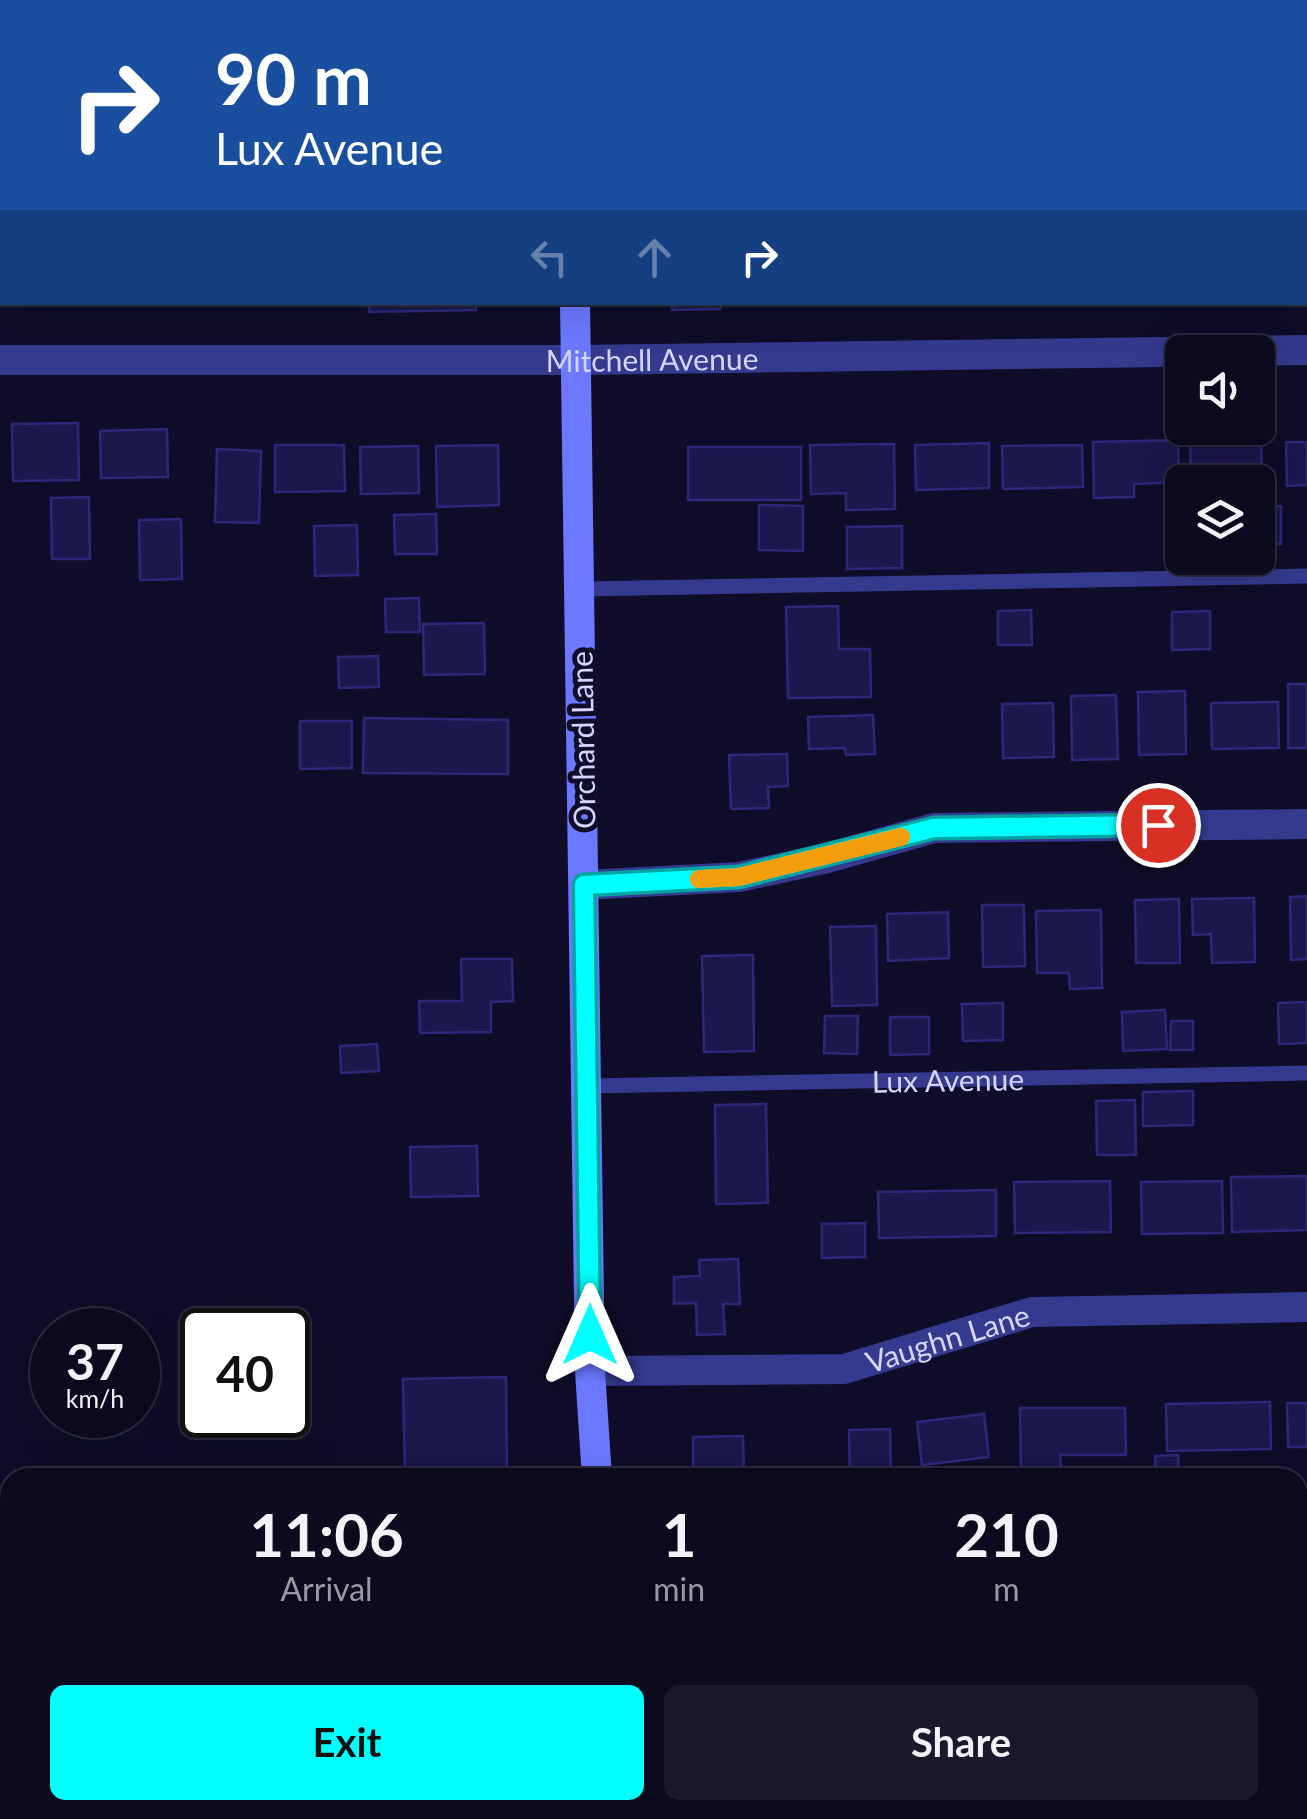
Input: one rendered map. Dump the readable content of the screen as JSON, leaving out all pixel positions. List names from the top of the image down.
{
  "streets": {
    "street": ["Mitchell Avenue", "Orchard Lane", "Vaughn Lane"],
    "lane": ["Lux Avenue"]
  },
  "crossings": [
    ["Mitchell Avenue", "Orchard Lane"],
    ["Orchard Lane", "Lux Avenue"],
    ["Orchard Lane", "Vaughn Lane"]
  ],
  "page": {
    "turn": ["90 m", "Lux Avenue"],
    "speed": "37 km/h",
    "limit": "40",
    "eta": [
      "11:06",
      "Arrival",
      "1",
      "min",
      "210",
      "m"
    ],
    "buttons": ["Exit", "Share"]
  }
}
